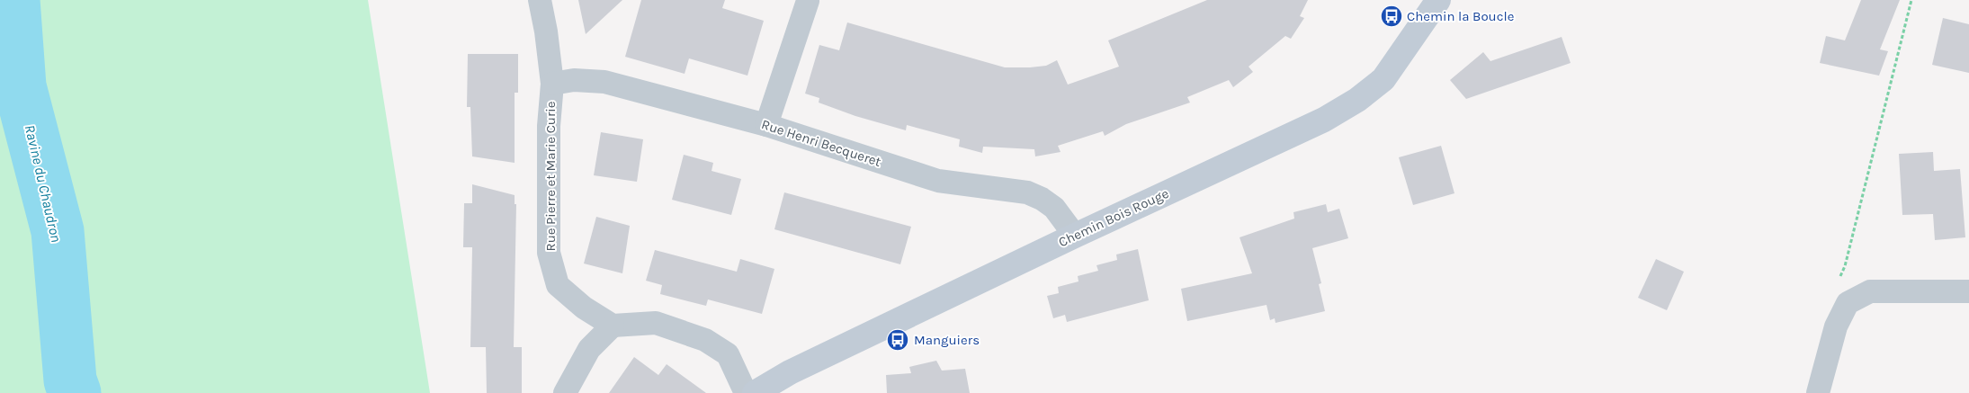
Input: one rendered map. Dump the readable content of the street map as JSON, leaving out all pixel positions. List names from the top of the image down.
{
  "streets": {
    "street": ["Rue Henri Becqueret", "Rue Pierre et Marie Curie", "Chemin Bois Rouge"]
  },
  "crossings": [
    ["Rue Henri Becqueret", "Rue Pierre et Marie Curie"],
    ["Rue Henri Becqueret", "Chemin Bois Rouge"]
  ],
  "water": ["Ravine du Chaudron"],
  "places": {
    "bus stop": ["Chemin la Boucle", "Manguiers"]
  }
}
